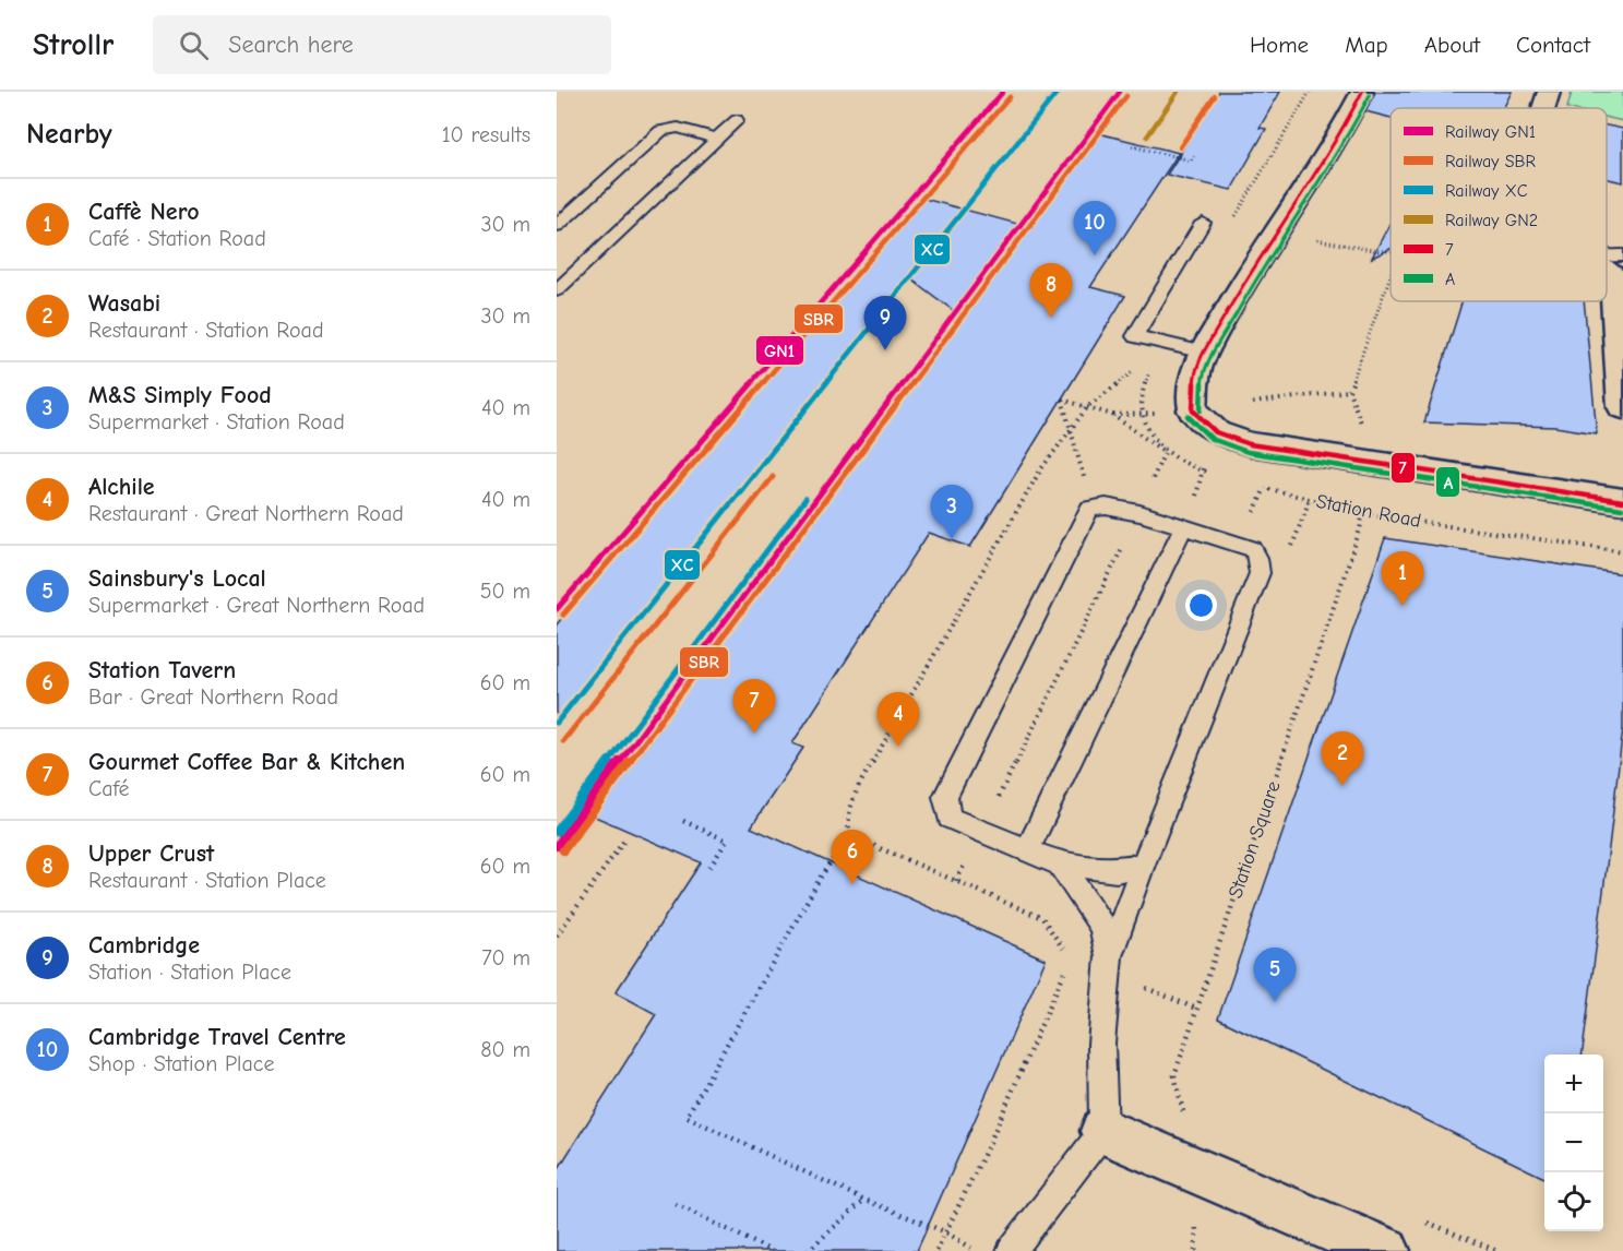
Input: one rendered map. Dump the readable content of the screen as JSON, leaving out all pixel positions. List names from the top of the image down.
{
  "streets": {
    "path": ["Station Road", "Station Square"]
  },
  "crossings": [
    ["Station Road", "Station Square"]
  ],
  "lines": [
    "rail line GN1",
    "rail line XC",
    "rail line GN2",
    "transit line 7",
    "transit line A",
    "rail line SBR"
  ],
  "legend": [
    "Railway GN1",
    "Railway SBR",
    "Railway XC",
    "Railway GN2",
    "7",
    "A"
  ],
  "page": {
    "header": "Strollr",
    "search": "Search here",
    "nav": [
      "Home",
      "Map",
      "About",
      "Contact"
    ],
    "heading": ["Nearby", "10 results"],
    "list": [
      {
        "mark": "1",
        "name": "Caffè Nero",
        "note": "Café · Station Road",
        "value": "30 m"
      },
      {
        "mark": "2",
        "name": "Wasabi",
        "note": "Restaurant · Station Road",
        "value": "30 m"
      },
      {
        "mark": "3",
        "name": "M&S Simply Food",
        "note": "Supermarket · Station Road",
        "value": "40 m"
      },
      {
        "mark": "4",
        "name": "Alchile",
        "note": "Restaurant · Great Northern Road",
        "value": "40 m"
      },
      {
        "mark": "5",
        "name": "Sainsbury's Local",
        "note": "Supermarket · Great Northern Road",
        "value": "50 m"
      },
      {
        "mark": "6",
        "name": "Station Tavern",
        "note": "Bar · Great Northern Road",
        "value": "60 m"
      },
      {
        "mark": "7",
        "name": "Gourmet Coffee Bar & Kitchen",
        "note": "Café",
        "value": "60 m"
      },
      {
        "mark": "8",
        "name": "Upper Crust",
        "note": "Restaurant · Station Place",
        "value": "60 m"
      },
      {
        "mark": "9",
        "name": "Cambridge",
        "note": "Station · Station Place",
        "value": "70 m"
      },
      {
        "mark": "10",
        "name": "Cambridge Travel Centre",
        "note": "Shop · Station Place",
        "value": "80 m"
      }
    ],
    "pins": [
      "10",
      "8",
      "9",
      "3",
      "1",
      "7",
      "4",
      "2",
      "6",
      "5"
    ],
    "map_buttons": ["+", "−"]
  }
}
